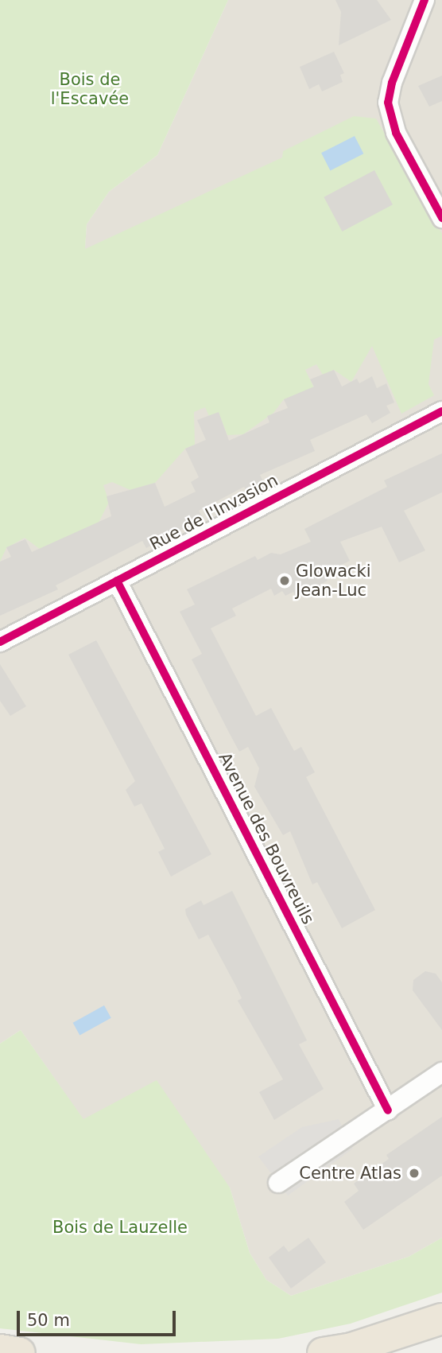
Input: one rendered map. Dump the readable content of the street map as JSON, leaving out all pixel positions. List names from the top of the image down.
{
  "streets": {
    "street": ["Rue de l'Invasion", "Avenue des Bouvreuils"]
  },
  "crossings": [
    ["Rue de l'Invasion", "Avenue des Bouvreuils"]
  ],
  "parks": ["Bois de l'Escavée", "Bois de Lauzelle"],
  "places": ["Glowacki Jean-Luc", "Centre Atlas"],
  "scale_bar": "50 m"
}
